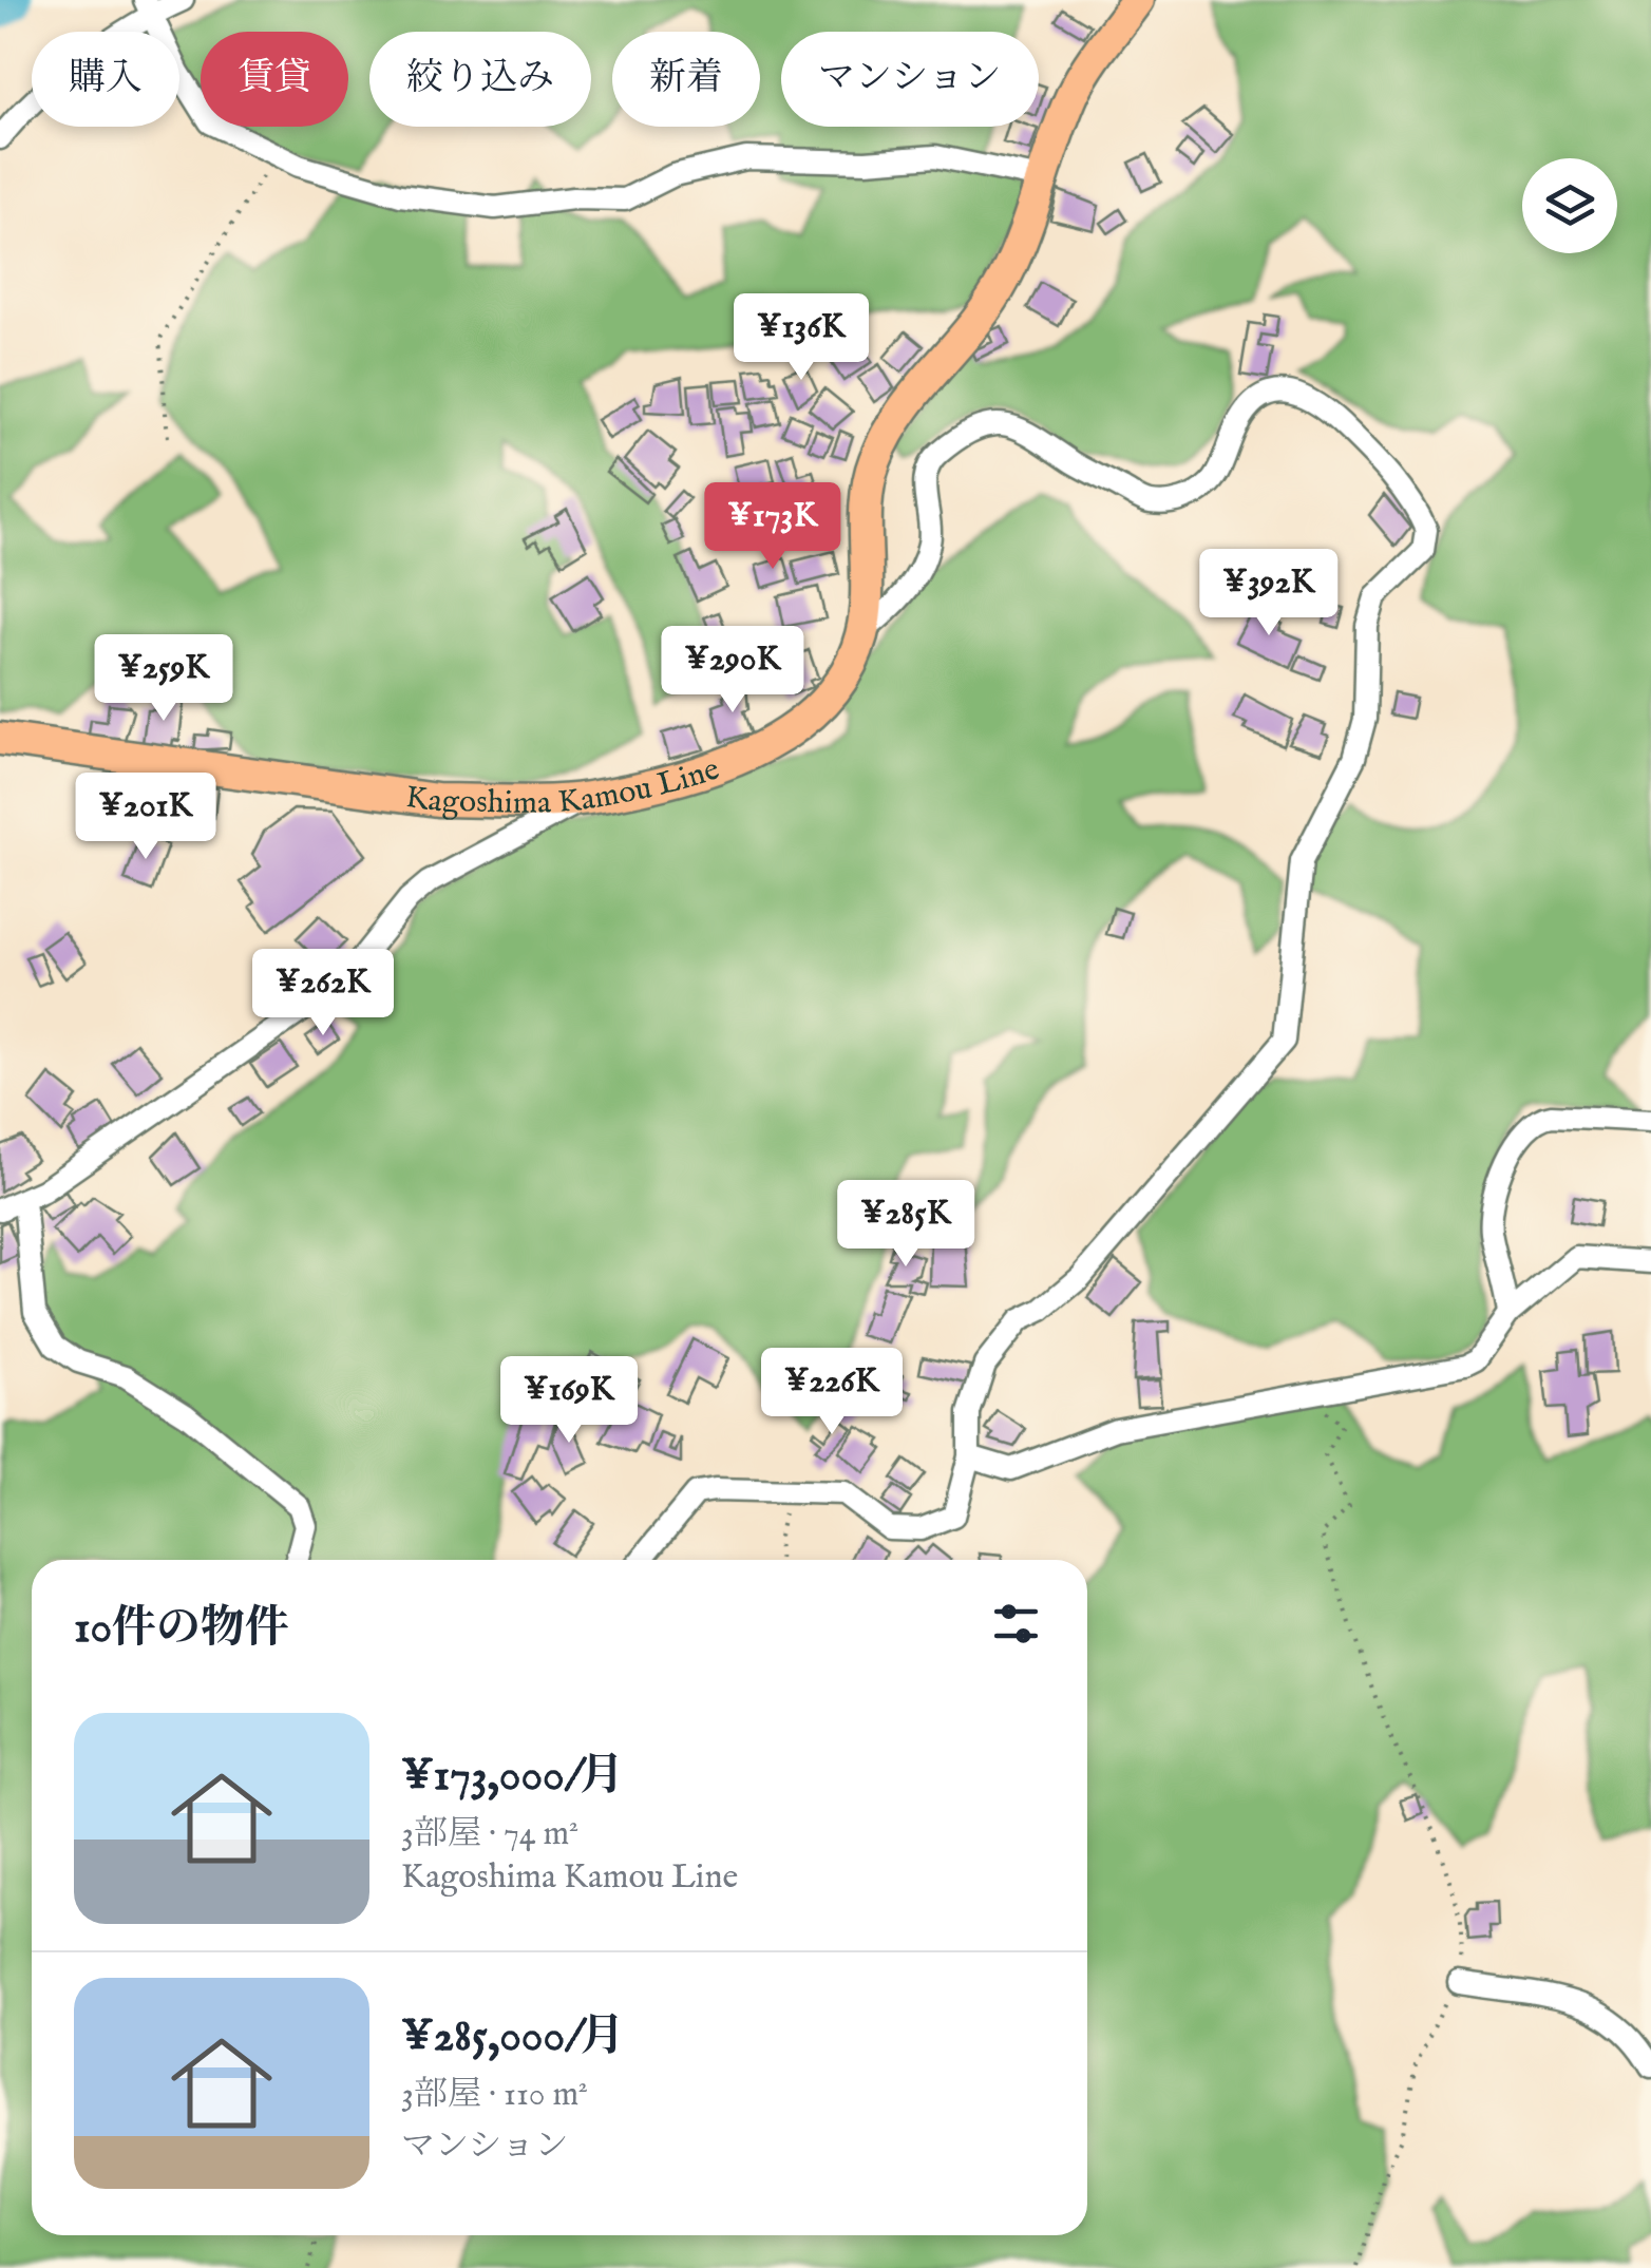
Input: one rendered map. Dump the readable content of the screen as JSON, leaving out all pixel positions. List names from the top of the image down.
{
  "streets": {
    "main road": ["Kagoshima Kamou Line"]
  },
  "page": {
    "chip": [
      "購入",
      "賃貸",
      "絞り込み",
      "新着",
      "マンション"
    ],
    "price": [
      "¥136K",
      "¥173K",
      "¥392K",
      "¥290K",
      "¥259K",
      "¥201K",
      "¥262K",
      "¥285K",
      "¥226K",
      "¥169K"
    ],
    "heading": "10件の物件",
    "list": [
      {
        "name": "¥173,000/月",
        "note": "3部屋 · 74 m² · Kagoshima Kamou Line"
      },
      {
        "name": "¥285,000/月",
        "note": "3部屋 · 110 m² · マンション"
      }
    ]
  }
}
